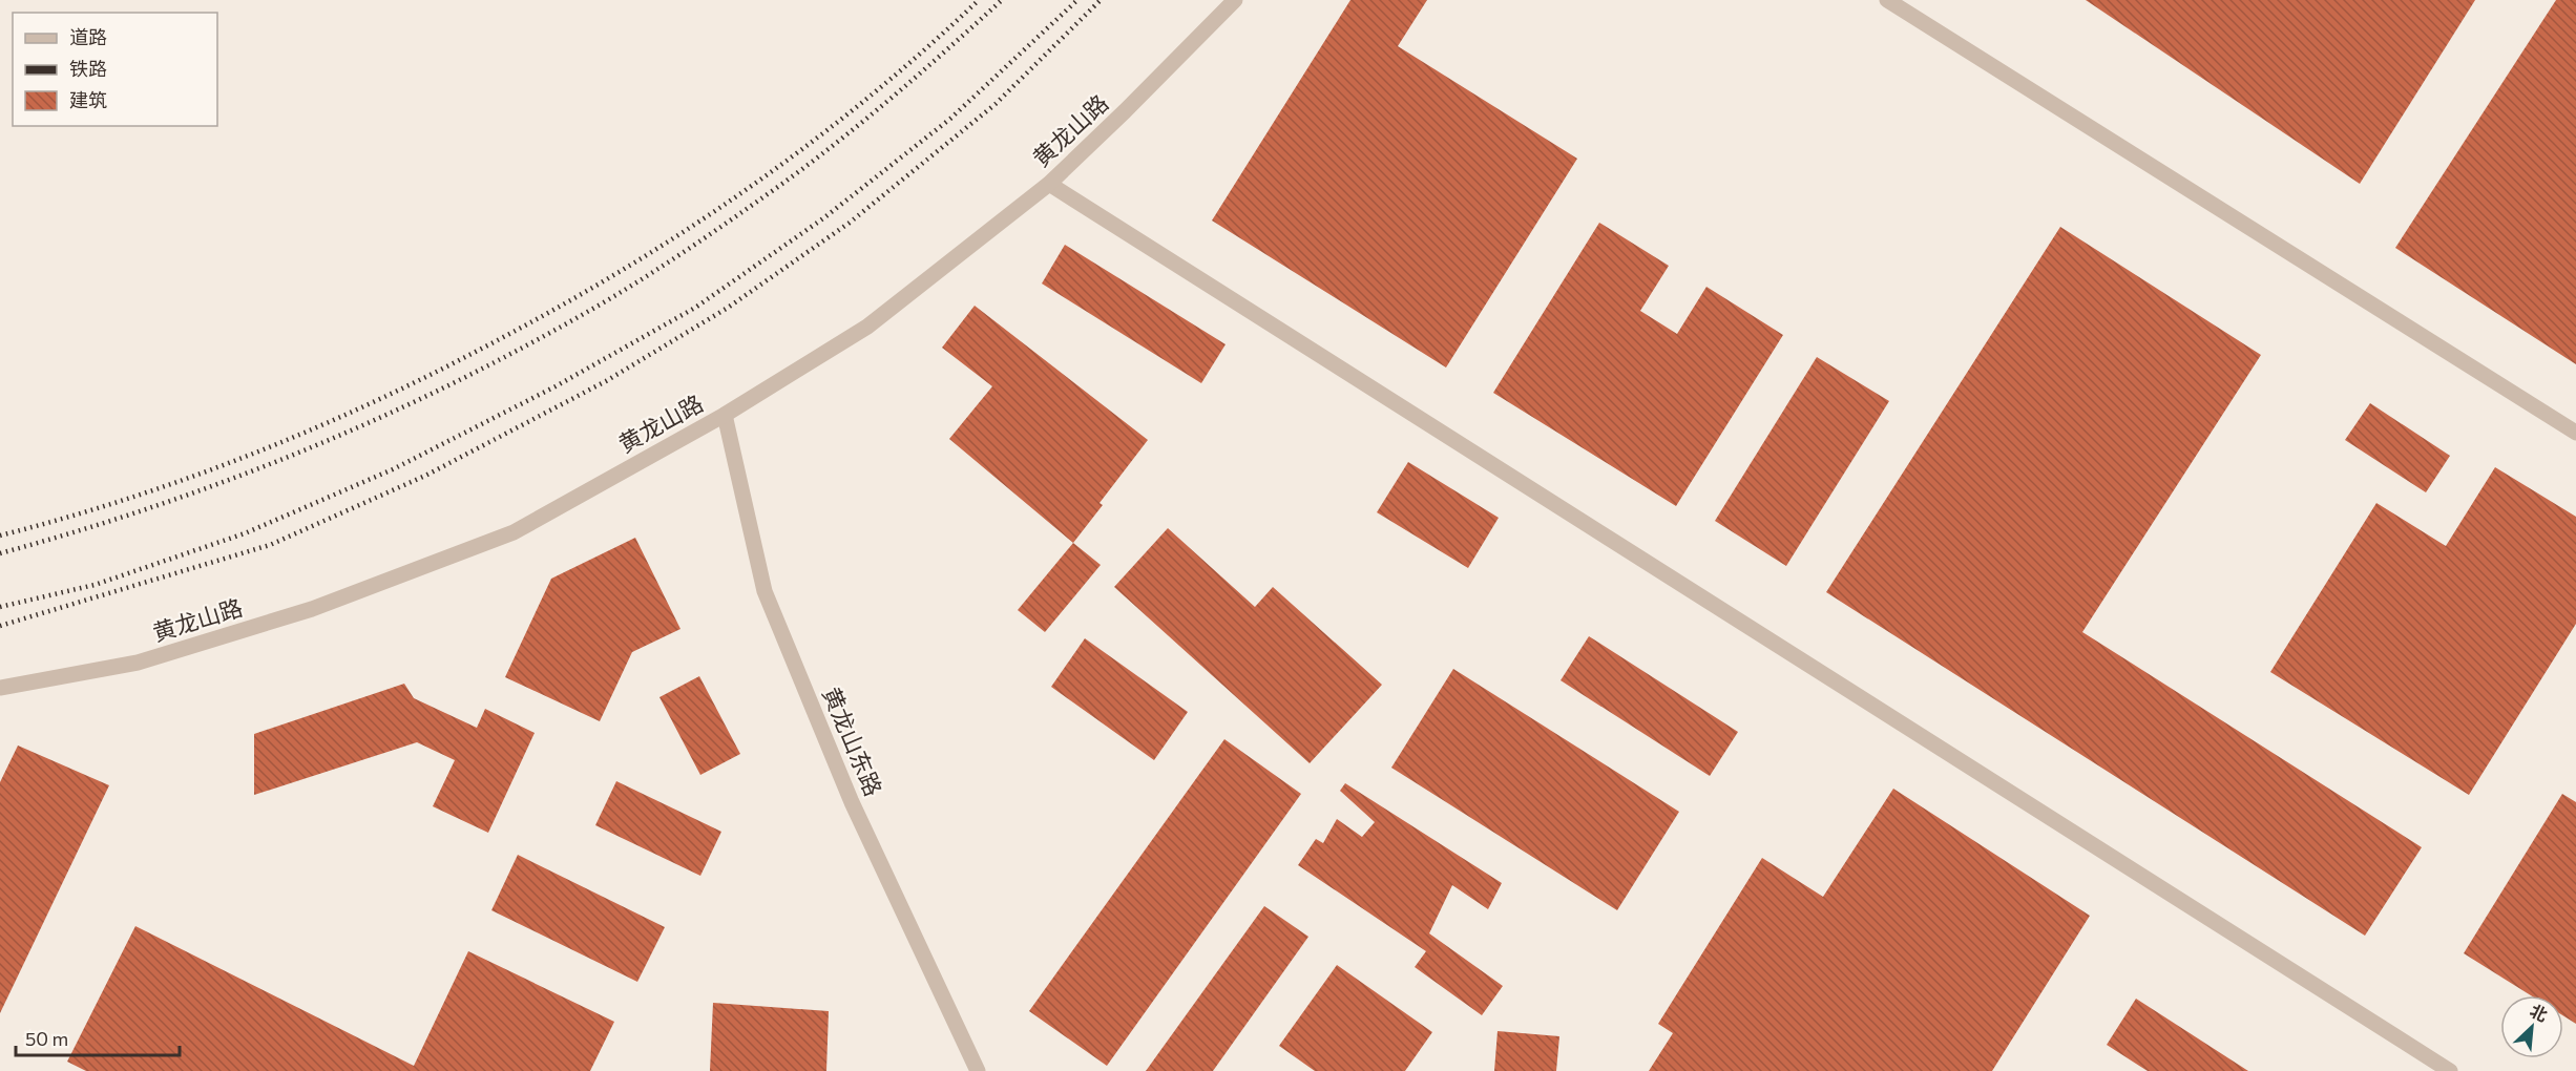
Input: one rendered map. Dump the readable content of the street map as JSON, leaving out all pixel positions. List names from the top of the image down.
{
  "streets": {
    "street": ["黄龙山路", "黄龙山东路"]
  },
  "crossings": [
    ["黄龙山路", "黄龙山东路"]
  ],
  "legend": ["道路", "铁路", "建筑"],
  "scale_bar": "50 m",
  "north": "top right"
}
